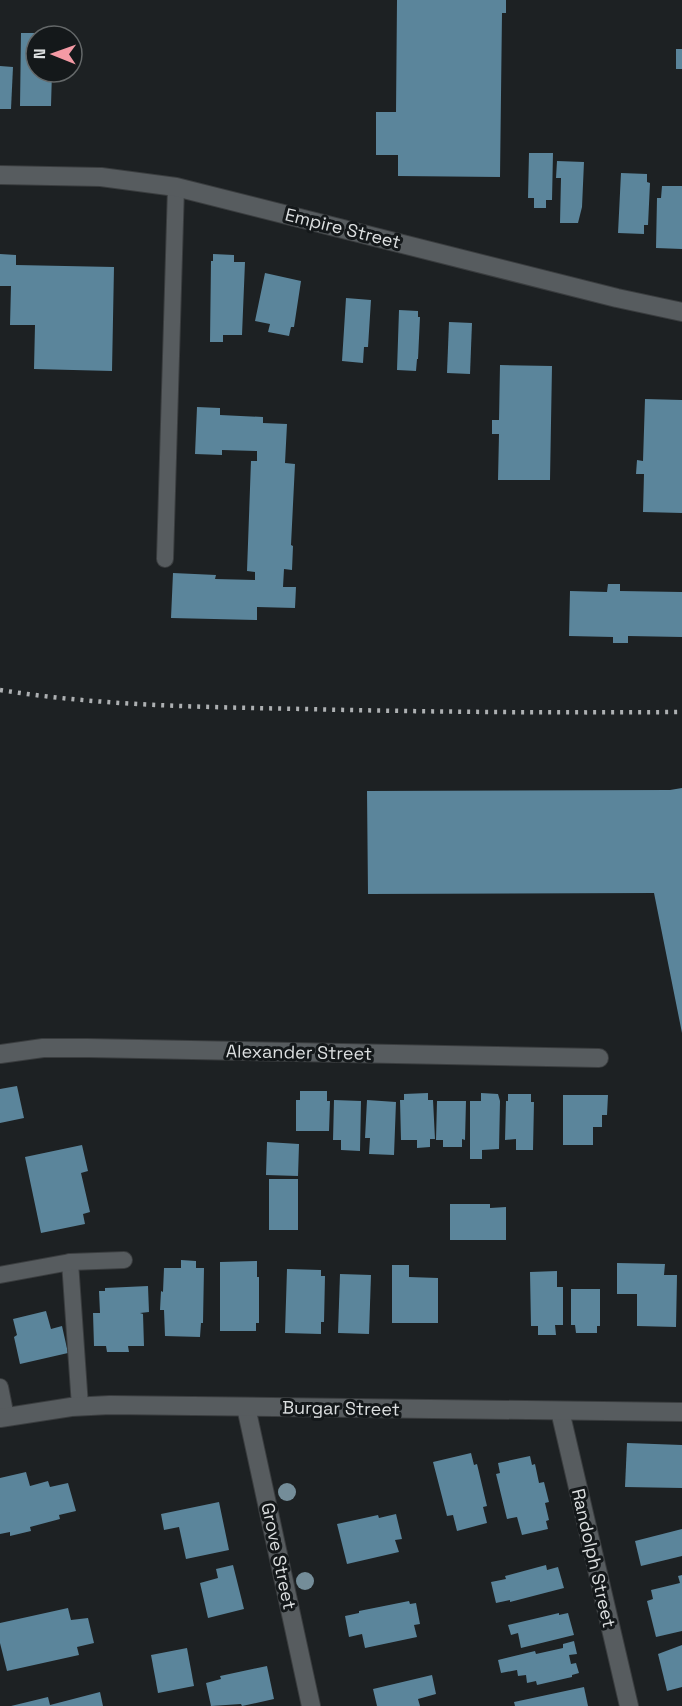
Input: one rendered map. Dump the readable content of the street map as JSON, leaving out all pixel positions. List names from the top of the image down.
{
  "streets": {
    "street": [
      "Empire Street",
      "Alexander Street",
      "Burgar Street",
      "Grove Street",
      "Randolph Street"
    ]
  },
  "crossings": [
    ["Burgar Street", "Grove Street"],
    ["Burgar Street", "Randolph Street"]
  ],
  "north": "left"
}
